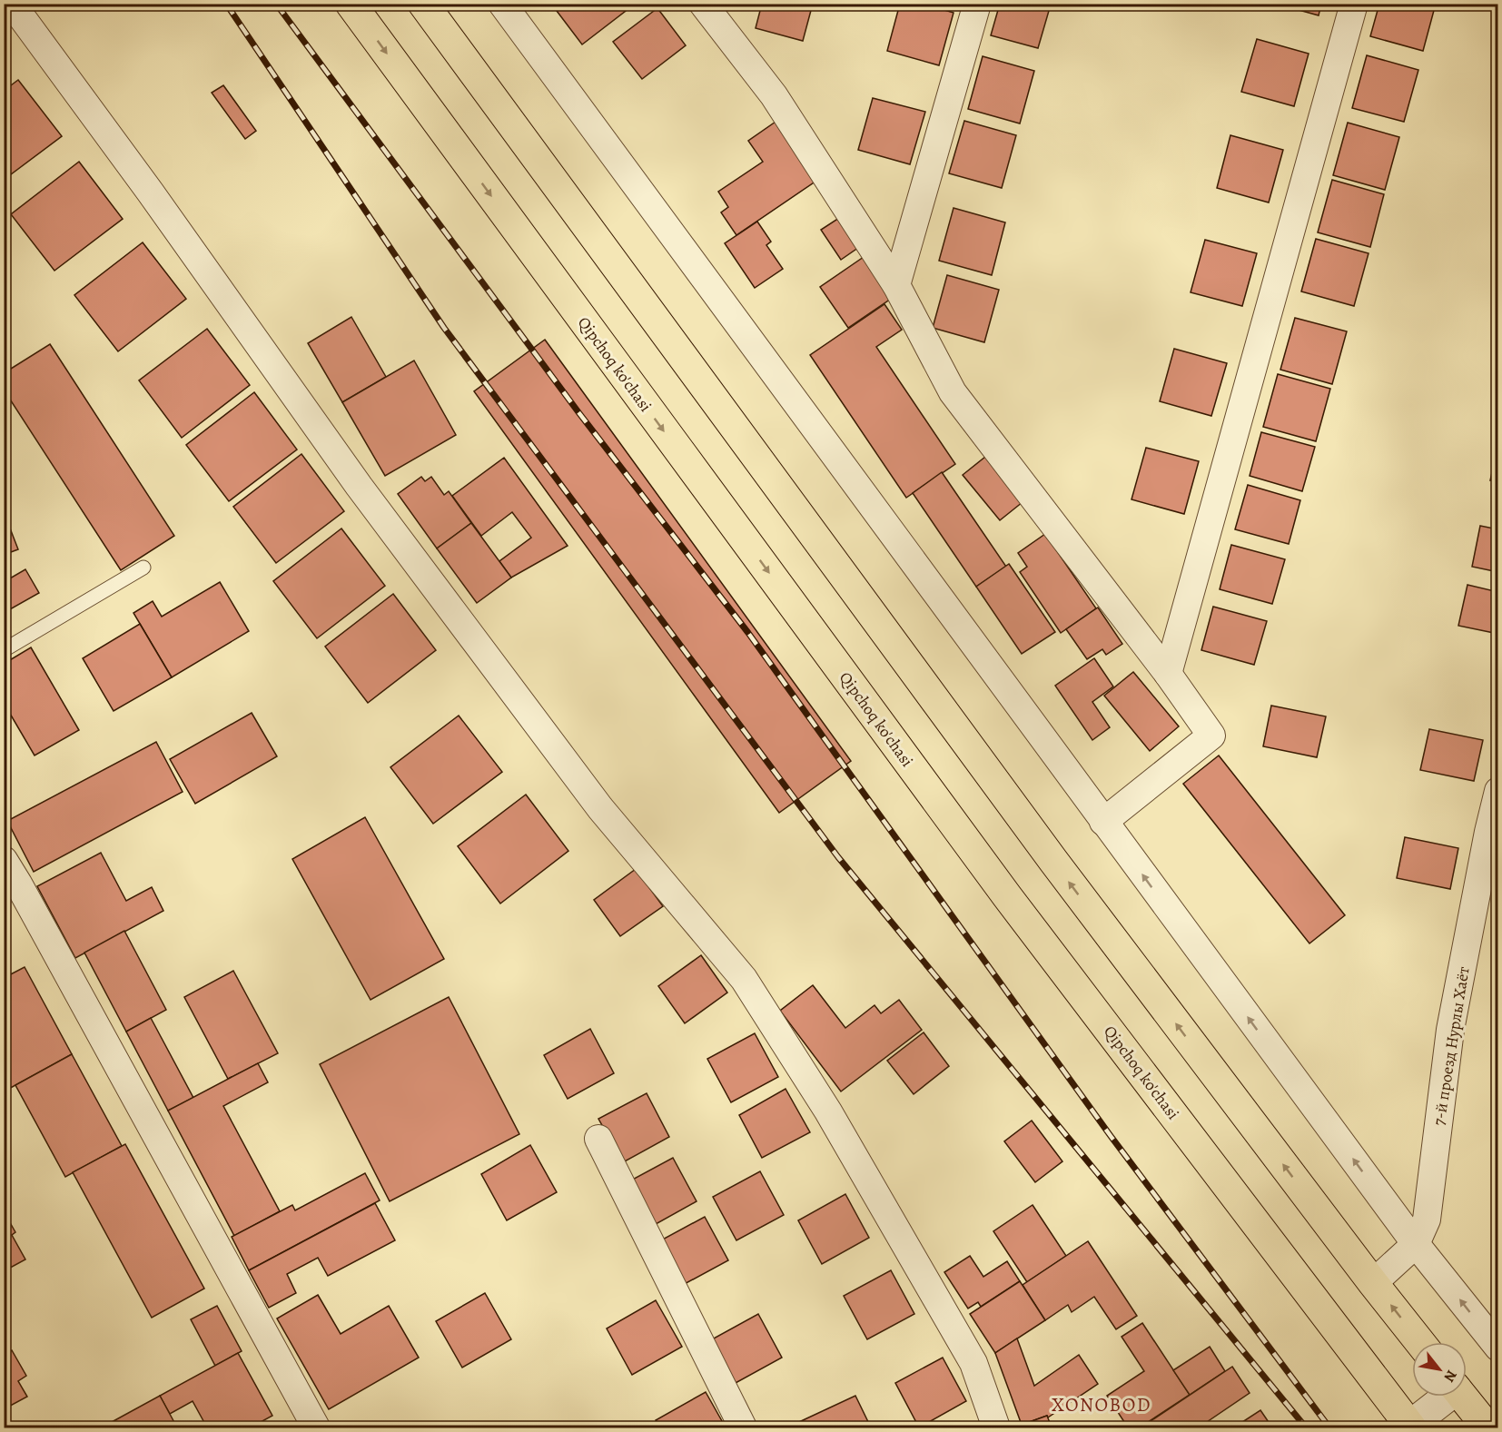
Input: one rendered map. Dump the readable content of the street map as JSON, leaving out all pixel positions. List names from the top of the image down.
{
  "streets": {
    "main road": ["Qipchoq ko'chasi"],
    "street": ["7-й проезд Нурлы Хаёт"]
  },
  "districts": ["XONOBOD"],
  "north": "bottom right"
}
